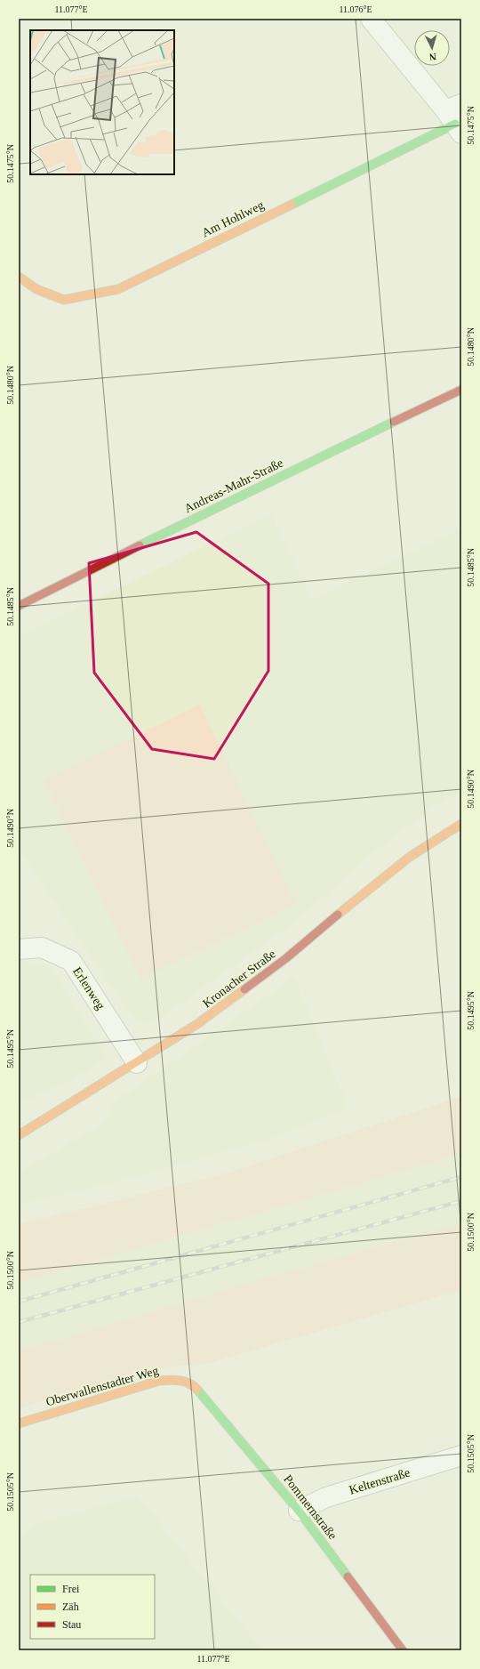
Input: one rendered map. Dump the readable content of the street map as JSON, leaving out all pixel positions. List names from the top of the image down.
{
  "streets": {
    "street": [
      "Am Hohlweg",
      "Andreas-Mahr-Straße",
      "Kronacher Straße",
      "Erlenweg",
      "Oberwallenstadter Weg",
      "Keltenstraße",
      "Pommernstraße"
    ]
  },
  "crossings": [
    ["Kronacher Straße", "Erlenweg"],
    ["Oberwallenstadter Weg", "Pommernstraße"],
    ["Keltenstraße", "Pommernstraße"]
  ],
  "legend": ["Frei", "Zäh", "Stau"],
  "north": "bottom",
  "coordinates": [
    "11.077°E",
    "11.076°E",
    "50.1475°N",
    "50.1480°N",
    "50.1485°N",
    "50.1490°N",
    "50.1495°N",
    "50.1500°N",
    "50.1505°N"
  ]
}
